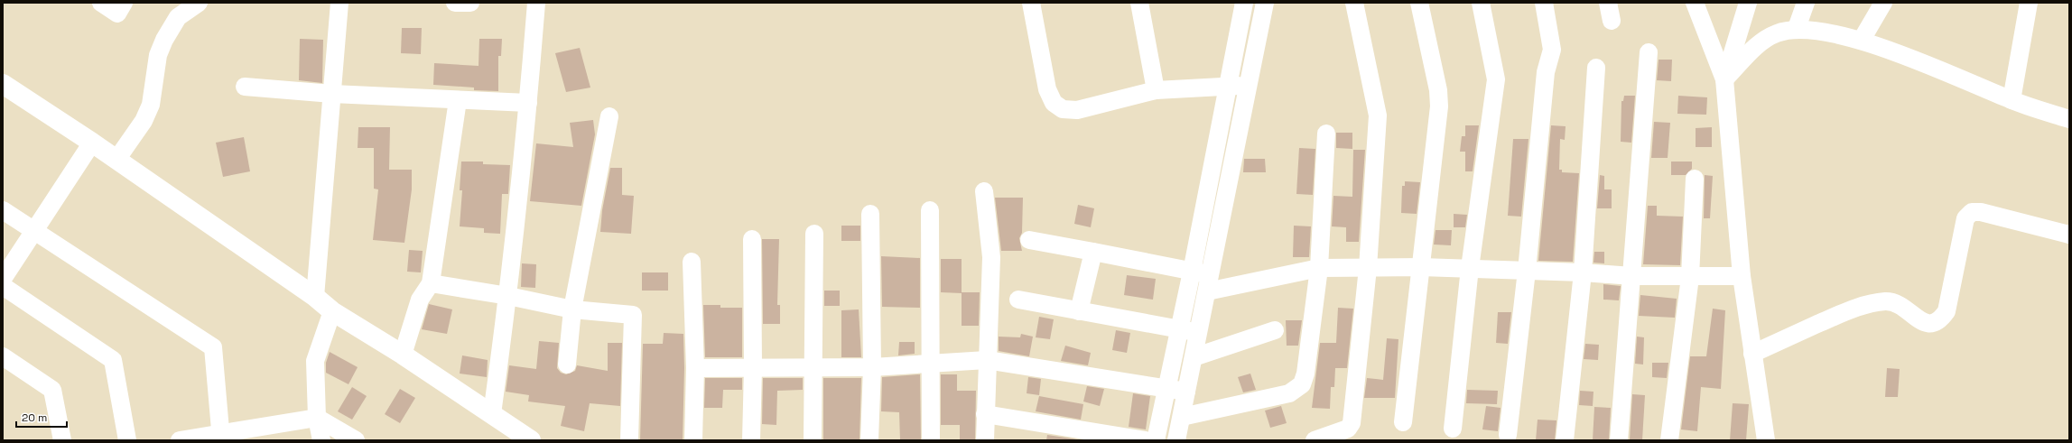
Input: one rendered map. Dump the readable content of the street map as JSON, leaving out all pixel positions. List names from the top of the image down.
{
  "scale_bar": "20 m"
}
